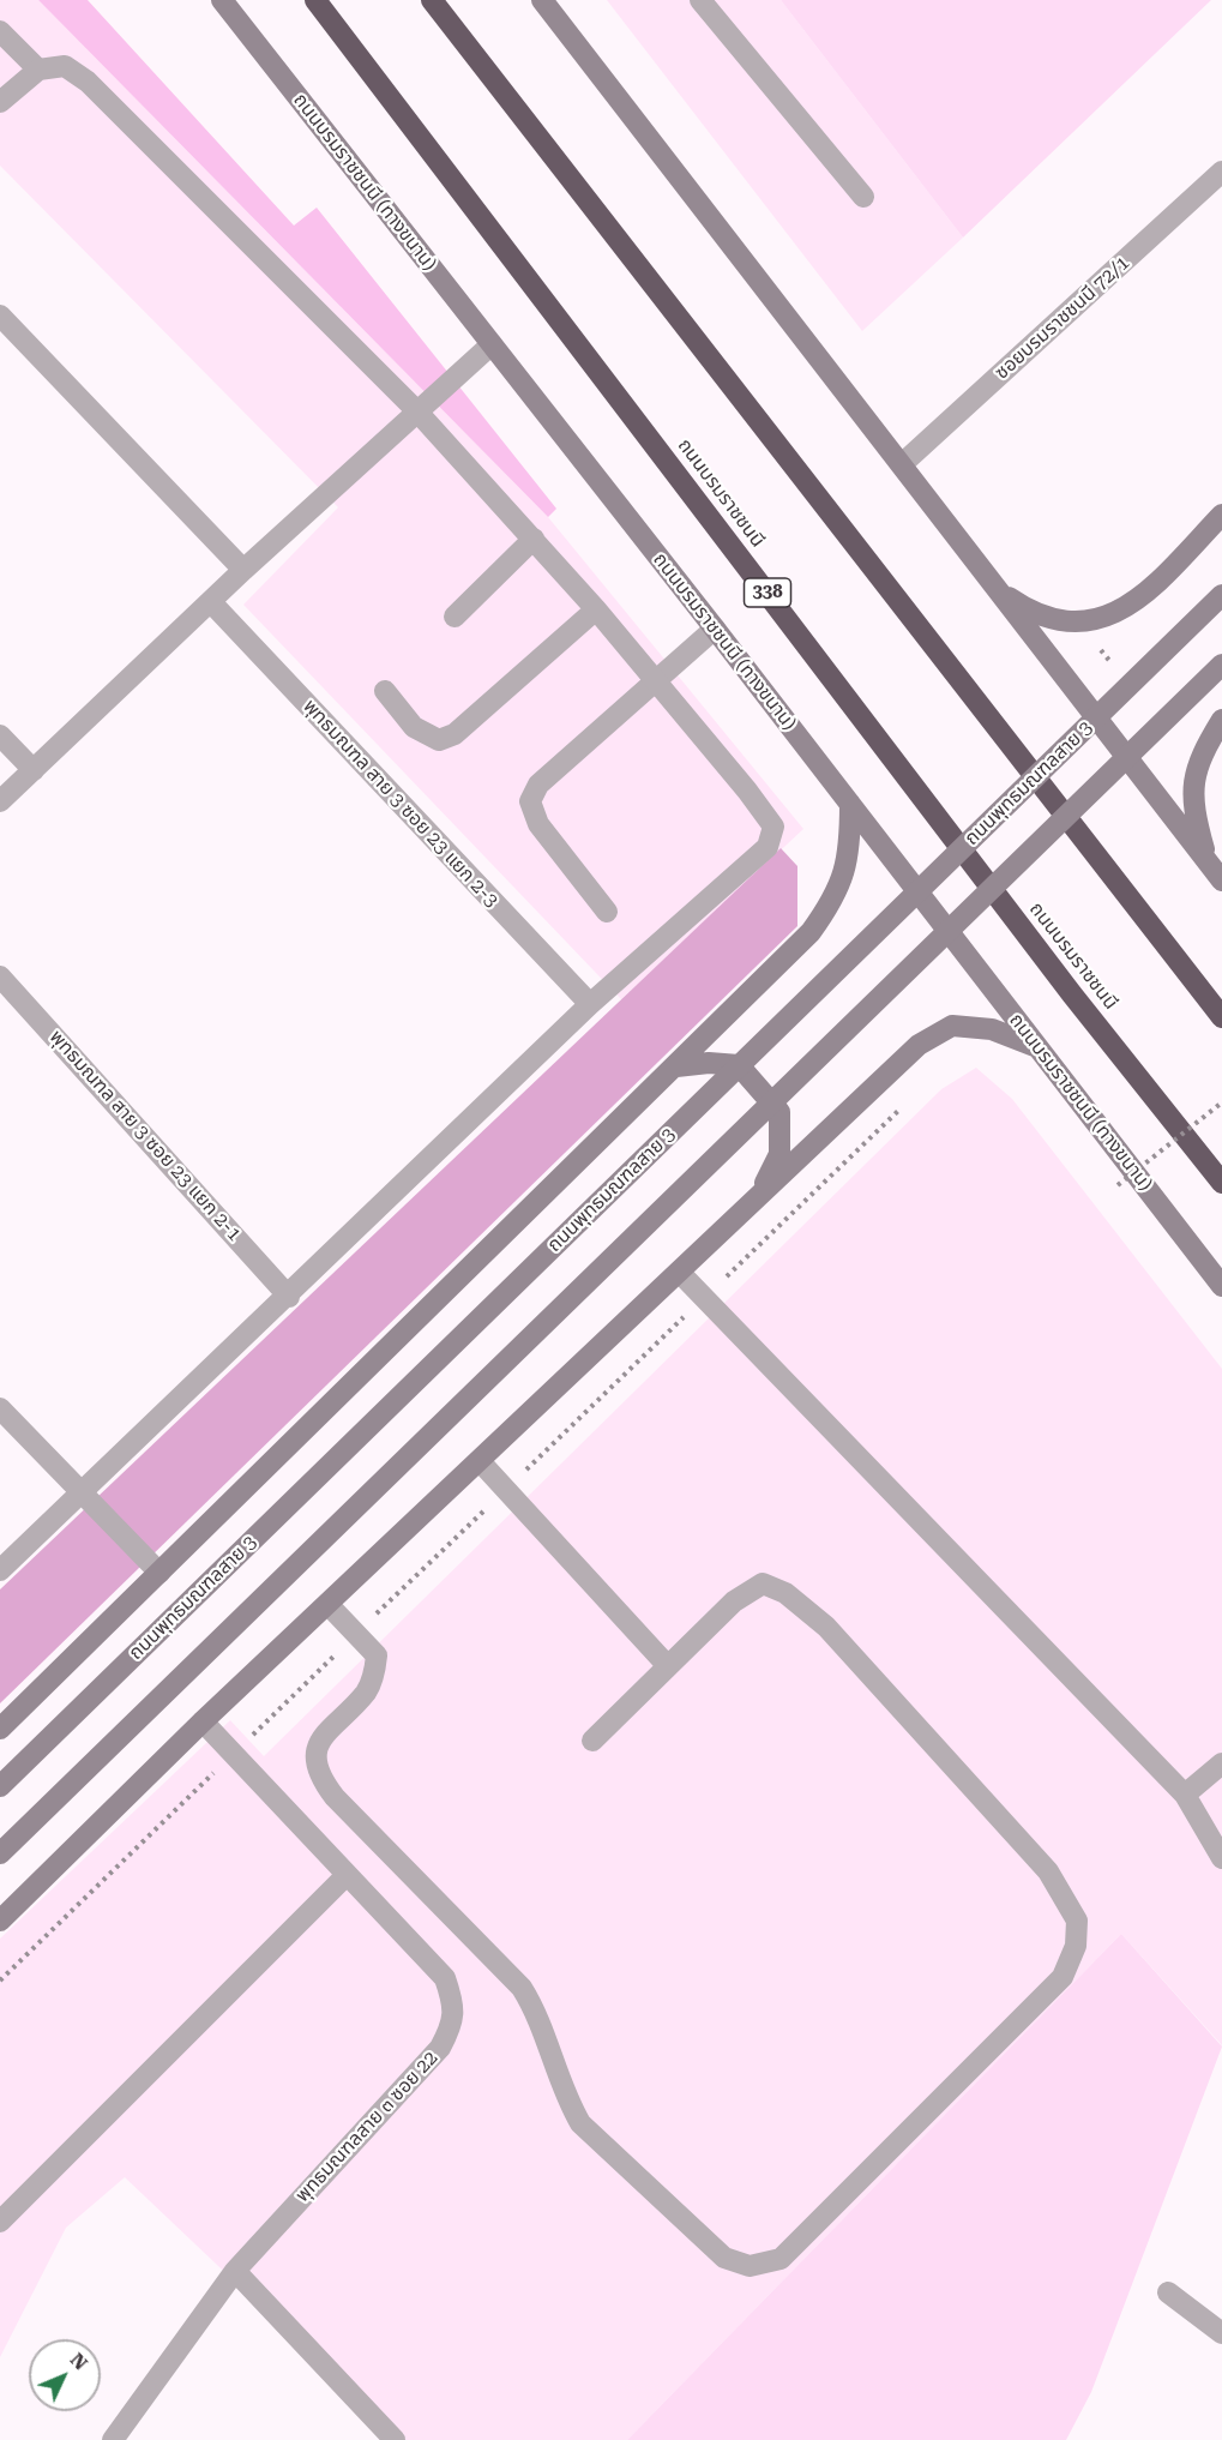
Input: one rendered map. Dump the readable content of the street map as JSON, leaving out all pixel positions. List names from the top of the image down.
{
  "streets": {
    "highway": ["ถนนบรมราชชนนี", "338"],
    "main road": ["ถนนบรมราชชนนี (ทางขนาน)", "ถนนพุทธมณฑลสาย 3"],
    "street": [
      "ซอยบรมราชชนนี 72/1",
      "พุทธมณฑล สาย 3 ซอย 23 แยก 2-3",
      "พุทธมณฑล สาย 3 ซอย 23 แยก 2-1",
      "พุทธมณฑลสาย ๓ ซอย 22"
    ]
  },
  "north": "top right"
}
